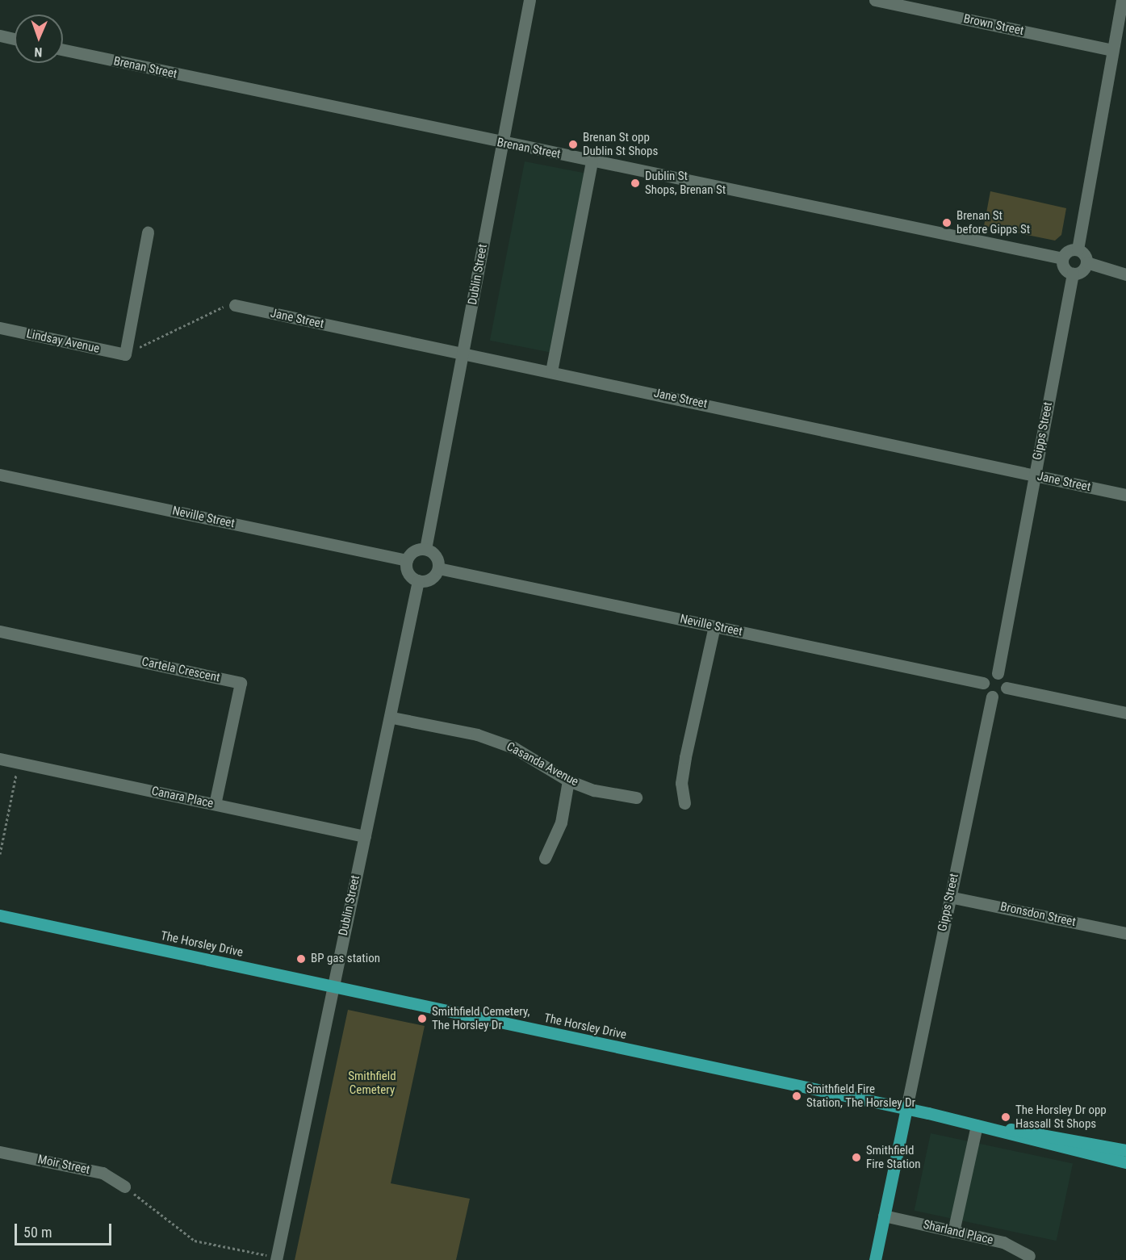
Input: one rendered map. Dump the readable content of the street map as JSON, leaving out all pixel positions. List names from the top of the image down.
{
  "streets": {
    "main road": ["The Horsley Drive"],
    "street": [
      "Brown Street",
      "Brenan Street",
      "Dublin Street",
      "Jane Street",
      "Lindsay Avenue",
      "Gipps Street",
      "Neville Street",
      "Cartela Crescent",
      "Casanda Avenue",
      "Canara Place",
      "Bronsdon Street",
      "Moir Street",
      "Sharland Place"
    ]
  },
  "crossings": [
    ["Brenan Street", "Dublin Street"],
    ["Brenan Street", "Gipps Street"],
    ["Dublin Street", "Jane Street"],
    ["Dublin Street", "Neville Street"],
    ["Dublin Street", "Casanda Avenue"],
    ["Dublin Street", "Canara Place"],
    ["Dublin Street", "The Horsley Drive"],
    ["Jane Street", "Gipps Street"],
    ["Gipps Street", "Neville Street"],
    ["Gipps Street", "Bronsdon Street"],
    ["Gipps Street", "The Horsley Drive"],
    ["Cartela Crescent", "Canara Place"]
  ],
  "parks": ["Smithfield Cemetery"],
  "places": [
    "Brenan St opp Dublin St Shops",
    "Dublin St Shops, Brenan St",
    "Brenan St before Gipps St",
    "BP gas station",
    "Smithfield Cemetery, The Horsley Dr",
    "Smithfield Fire Station, The Horsley Dr",
    "The Horsley Dr opp Hassall St Shops",
    "Smithfield Fire Station"
  ],
  "scale_bar": "50 m",
  "north": "bottom"
}
